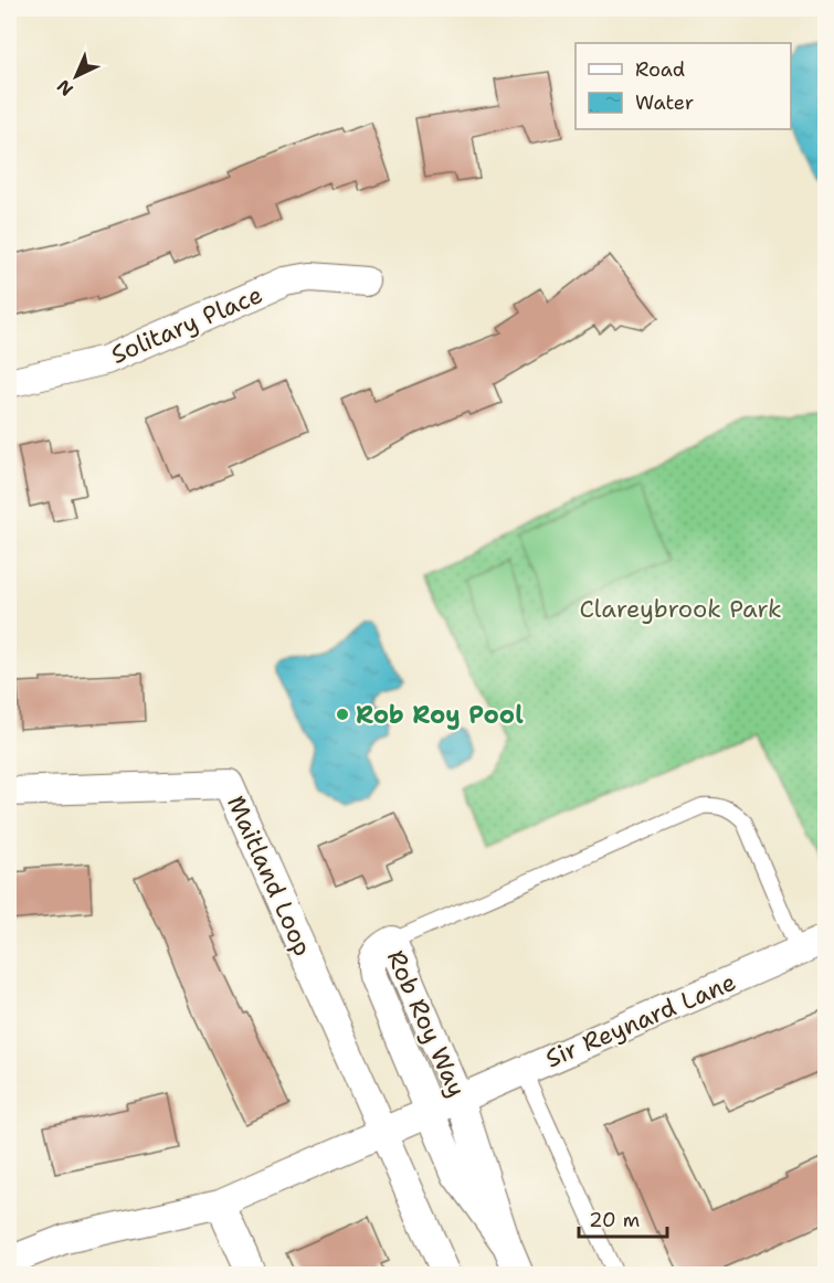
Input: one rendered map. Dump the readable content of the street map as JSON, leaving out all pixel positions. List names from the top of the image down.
{
  "streets": {
    "street": [
      "Solitary Place",
      "Maitland Loop",
      "Sir Reynard Lane",
      "Rob Roy Way"
    ]
  },
  "crossings": [
    ["Sir Reynard Lane", "Rob Roy Way"]
  ],
  "parks": ["Clareybrook Park"],
  "places": ["Rob Roy Pool"],
  "legend": ["Road", "Water"],
  "scale_bar": "20 m",
  "north": "bottom left"
}
